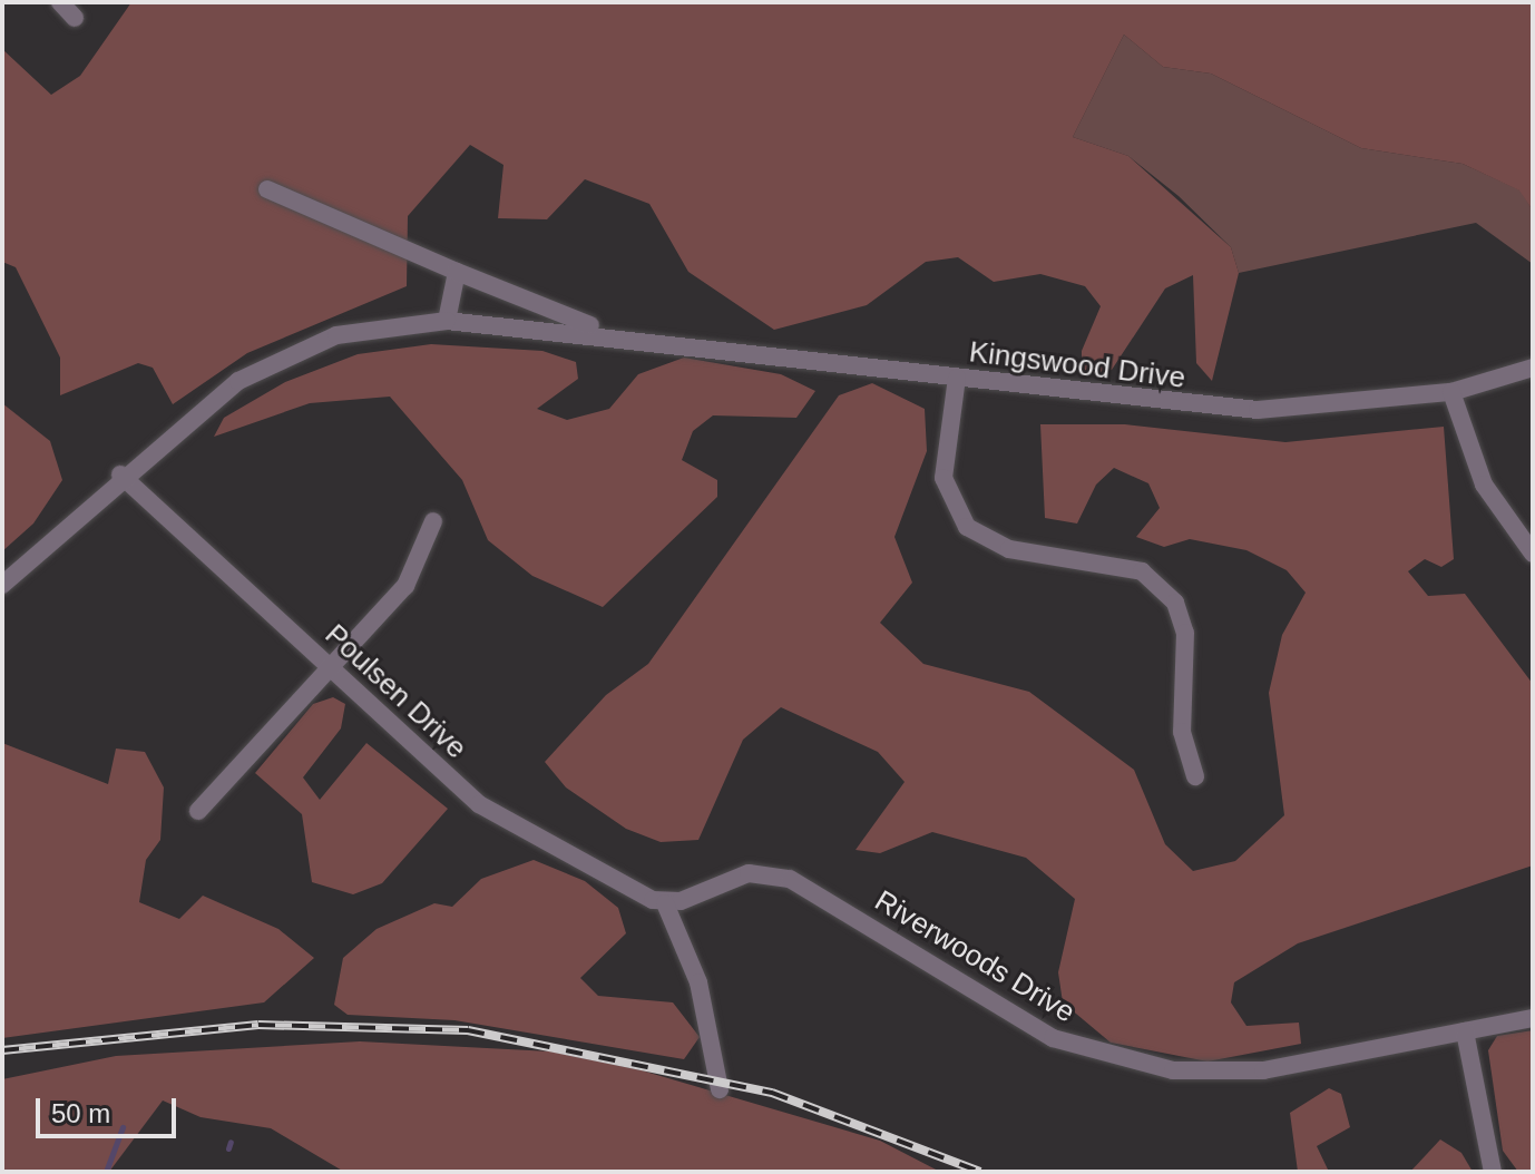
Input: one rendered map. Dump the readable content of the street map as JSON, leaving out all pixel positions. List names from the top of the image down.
{
  "streets": {
    "street": ["Kingswood Drive", "Poulsen Drive", "Riverwoods Drive"]
  },
  "crossings": [
    ["Kingswood Drive", "Poulsen Drive"],
    ["Poulsen Drive", "Riverwoods Drive"]
  ],
  "scale_bar": "50 m"
}
